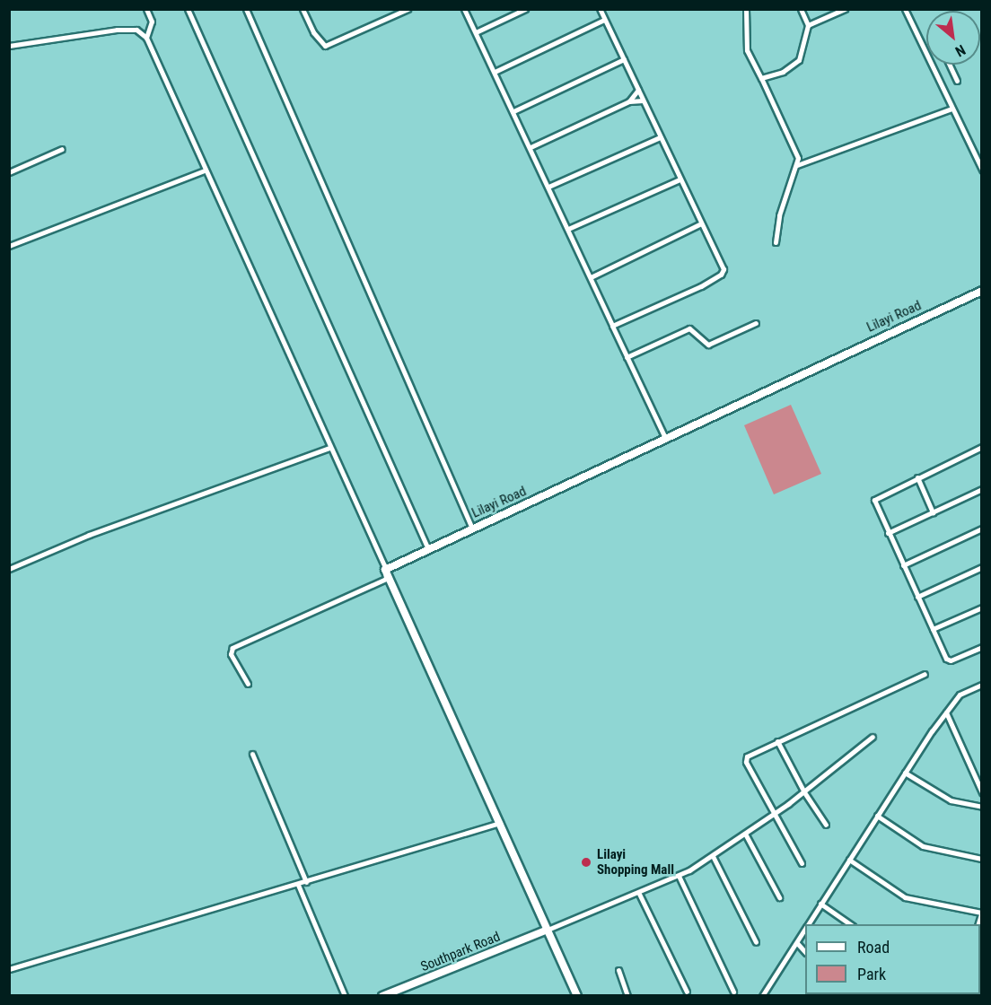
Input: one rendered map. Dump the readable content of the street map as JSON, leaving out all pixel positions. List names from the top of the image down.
{
  "streets": {
    "street": ["Lilayi Road", "Southpark Road"]
  },
  "places": ["Lilayi Shopping Mall"],
  "legend": ["Road", "Park"],
  "north": "bottom right"
}
